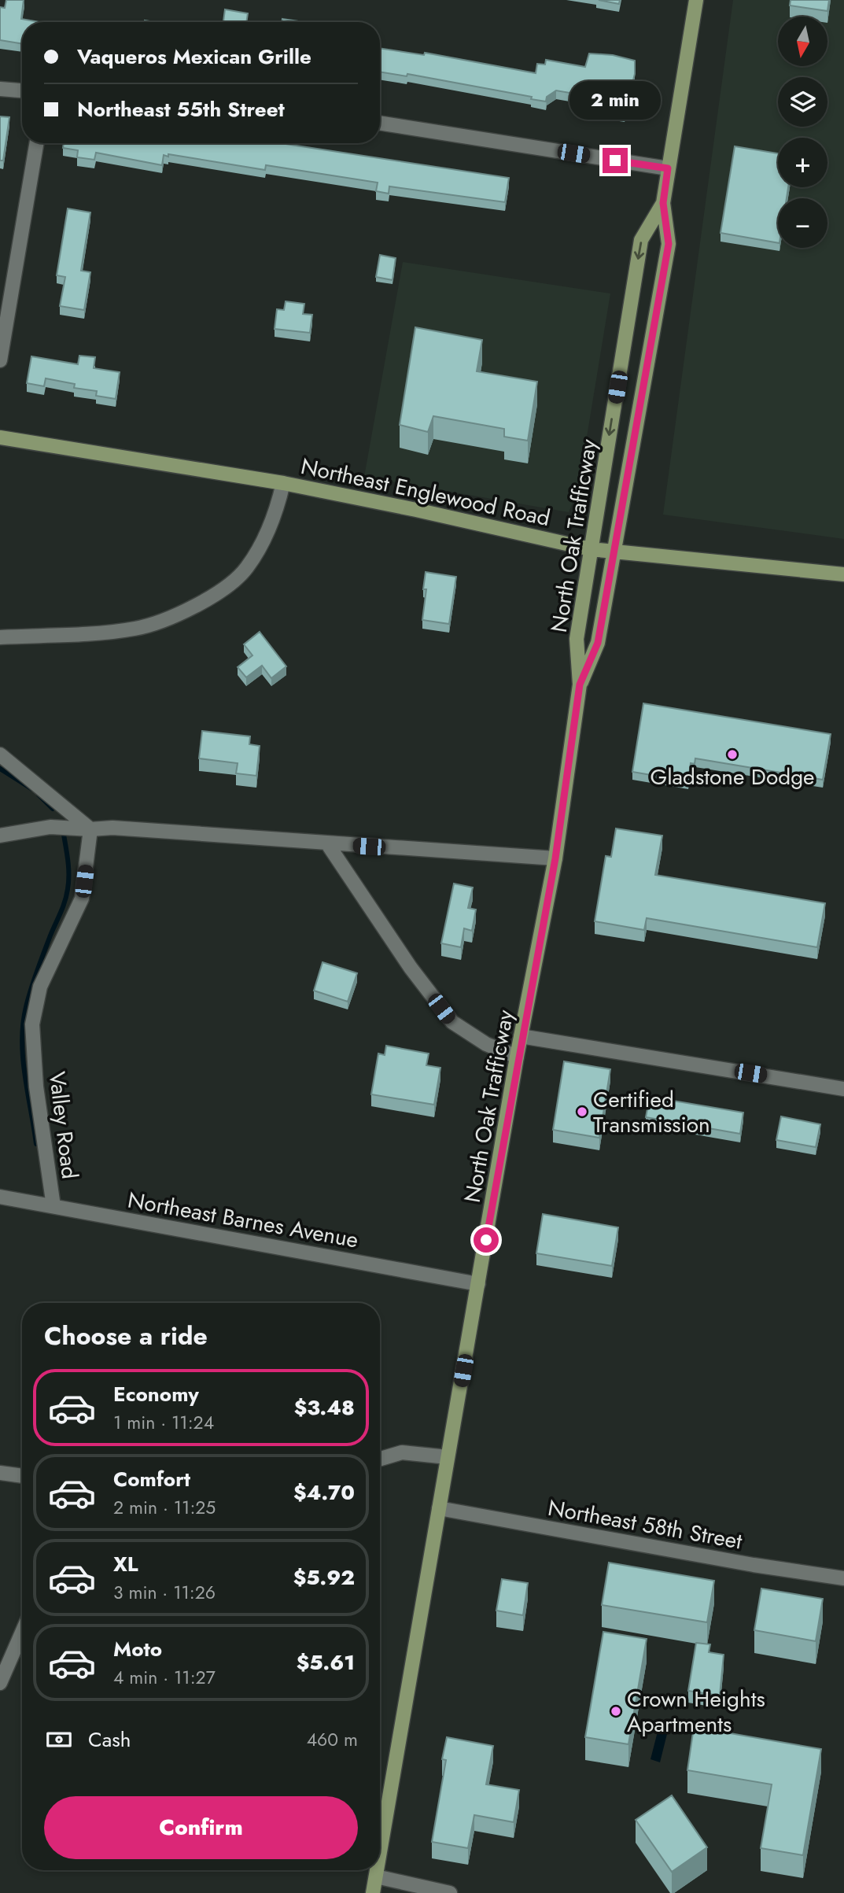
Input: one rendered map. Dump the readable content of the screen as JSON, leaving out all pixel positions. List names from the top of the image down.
{
  "streets": {
    "main road": ["Northeast Englewood Road", "North Oak Trafficway"],
    "street": ["Valley Road", "Northeast Barnes Avenue", "Northeast 58th Street"]
  },
  "crossings": [
    ["Northeast Englewood Road", "North Oak Trafficway"],
    ["North Oak Trafficway", "Northeast Barnes Avenue"],
    ["North Oak Trafficway", "Northeast 58th Street"],
    ["Valley Road", "Northeast Barnes Avenue"]
  ],
  "places": ["Gladstone Dodge", "Certified Transmission", "Crown Heights Apartments"],
  "north": "bottom",
  "page": {
    "map_buttons": ["+", "−"],
    "banner": ["Vaqueros Mexican Grille", "Northeast 55th Street"],
    "bubble": "2 min",
    "heading": "Choose a ride",
    "list": [
      {
        "name": "Economy",
        "note": "1 min · 11:24",
        "value": "$3.48"
      },
      {
        "name": "Comfort",
        "note": "2 min · 11:25",
        "value": "$4.70"
      },
      {
        "name": "XL",
        "note": "3 min · 11:26",
        "value": "$5.92"
      },
      {
        "name": "Moto",
        "note": "4 min · 11:27",
        "value": "$5.61"
      }
    ],
    "pay": ["Cash", "460 m"],
    "buttons": "Confirm"
  }
}
